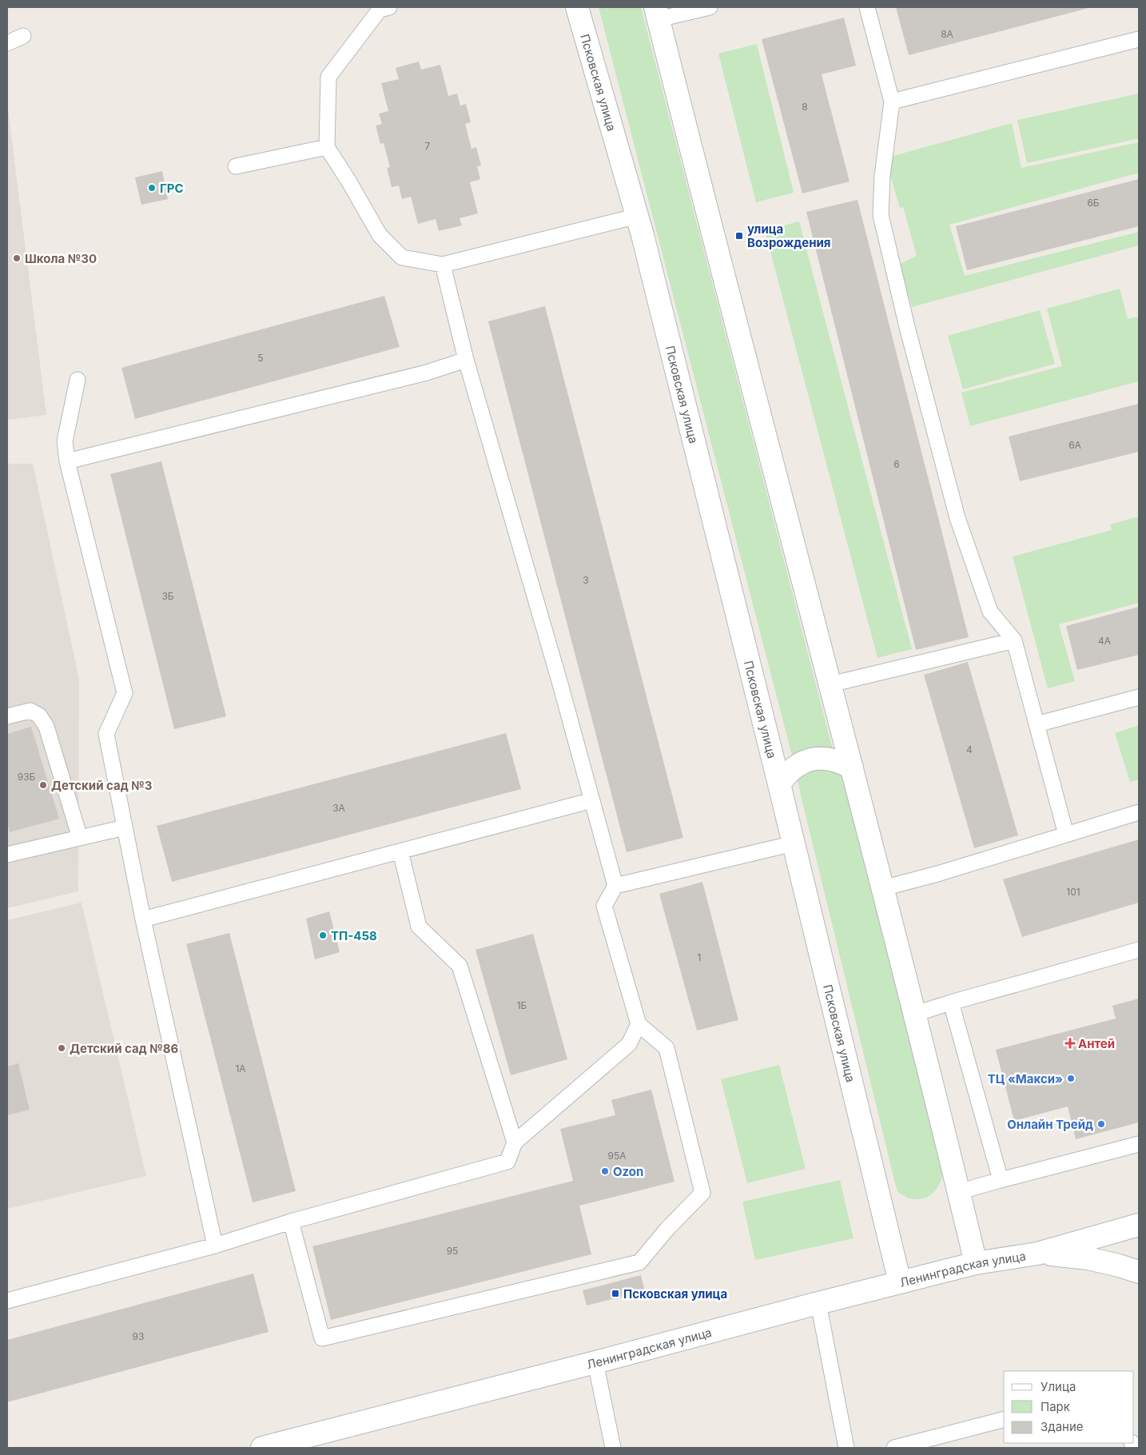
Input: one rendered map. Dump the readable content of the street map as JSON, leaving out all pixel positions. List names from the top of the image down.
{
  "streets": {
    "street": ["Псковская улица", "Ленинградская улица"]
  },
  "crossings": [
    ["Псковская улица", "Ленинградская улица"]
  ],
  "places": {
    "other": [
      "ГРС",
      "Школа №30",
      "Детский сад №3",
      "ТП-458",
      "Детский сад №86",
      "ТЦ «Макси»",
      "Онлайн Трейд",
      "Ozon"
    ],
    "transit": ["улица Возрождения", "Псковская улица"],
    "health": ["Антей"]
  },
  "house_numbers": [
    "8А",
    "8",
    "7",
    "6Б",
    "5",
    "6А",
    "6",
    "3",
    "3Б",
    "4А",
    "4",
    "93Б",
    "3А",
    "101",
    "1",
    "1Б",
    "1А",
    "95А",
    "95",
    "93"
  ],
  "legend": ["Улица", "Парк", "Здание"]
}
